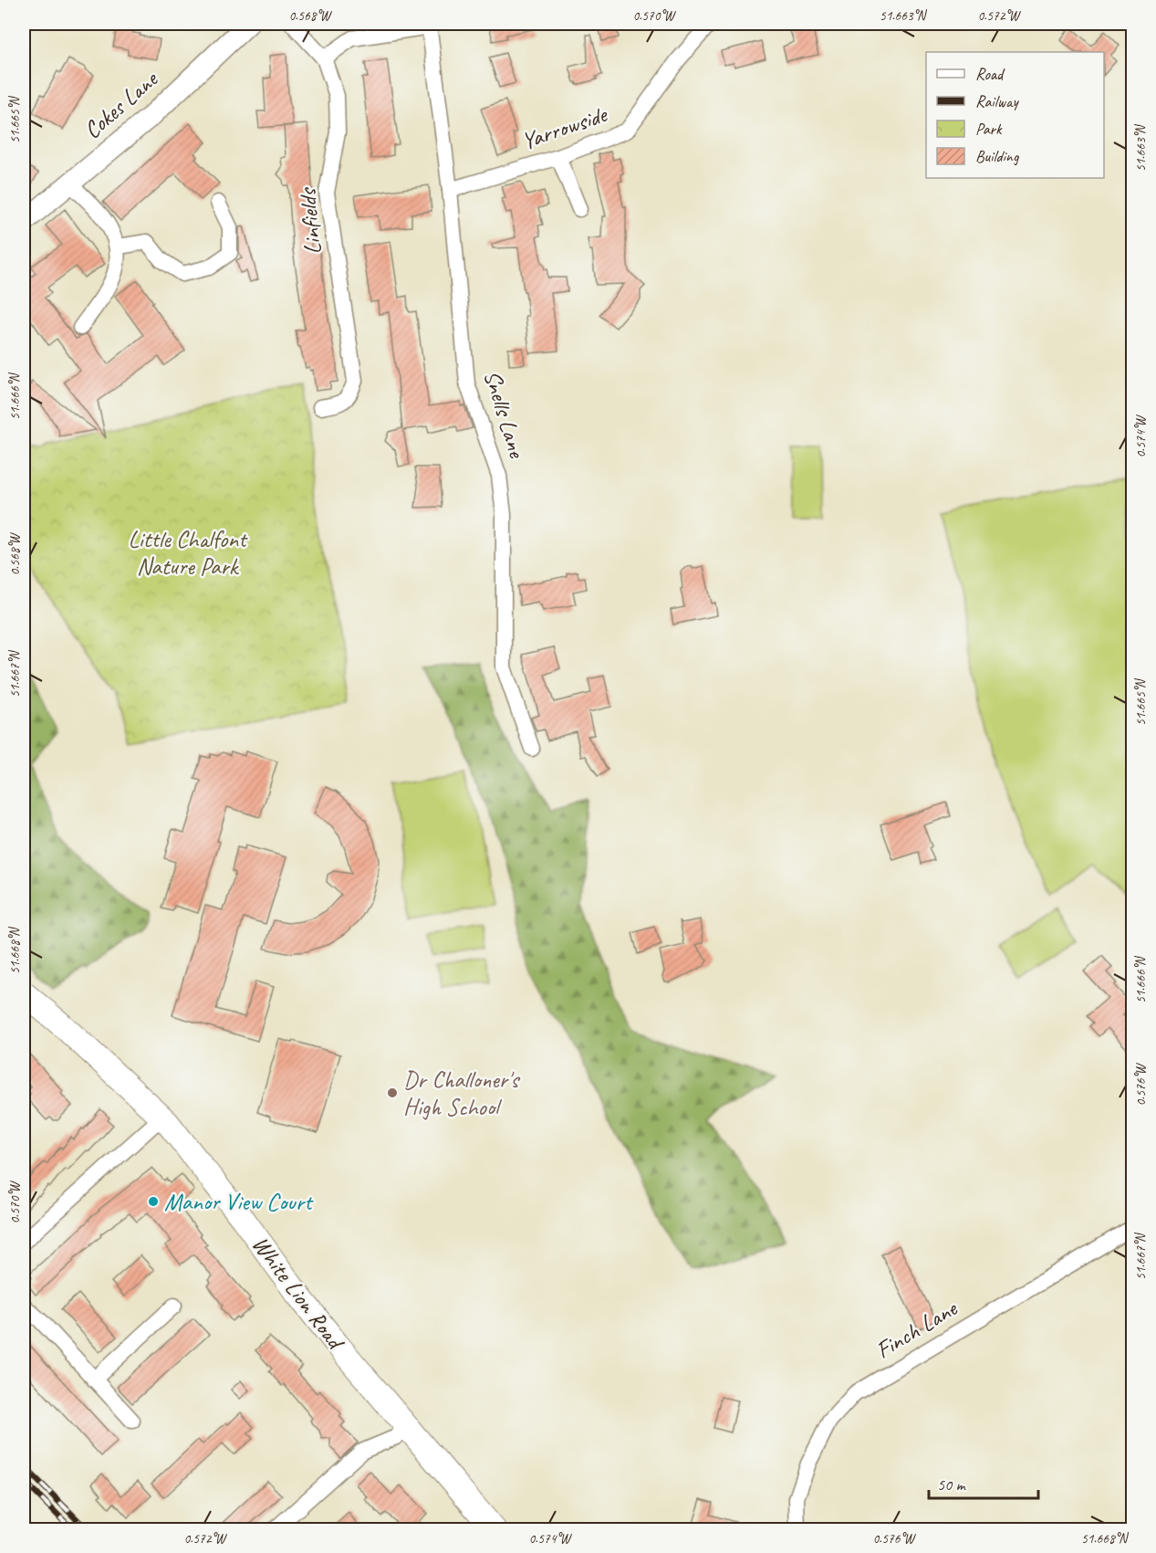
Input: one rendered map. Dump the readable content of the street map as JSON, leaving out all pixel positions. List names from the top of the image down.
{
  "streets": {
    "main road": ["Cokes Lane", "White Lion Road"],
    "street": [
      "Yarrowside",
      "Linfields",
      "Snells Lane",
      "Finch Lane"
    ]
  },
  "crossings": [
    ["Yarrowside", "Snells Lane"]
  ],
  "parks": ["Little Chalfont Nature Park"],
  "places": ["Dr Challoner's High School", "Manor View Court"],
  "legend": [
    "Road",
    "Railway",
    "Park",
    "Building"
  ],
  "scale_bar": "50 m",
  "coordinates": [
    "0.568°W",
    "0.570°W",
    "51.663°N",
    "0.572°W",
    "51.665°N",
    "51.666°N",
    "0.574°W",
    "51.667°N",
    "51.668°N",
    "0.576°W"
  ]
}
